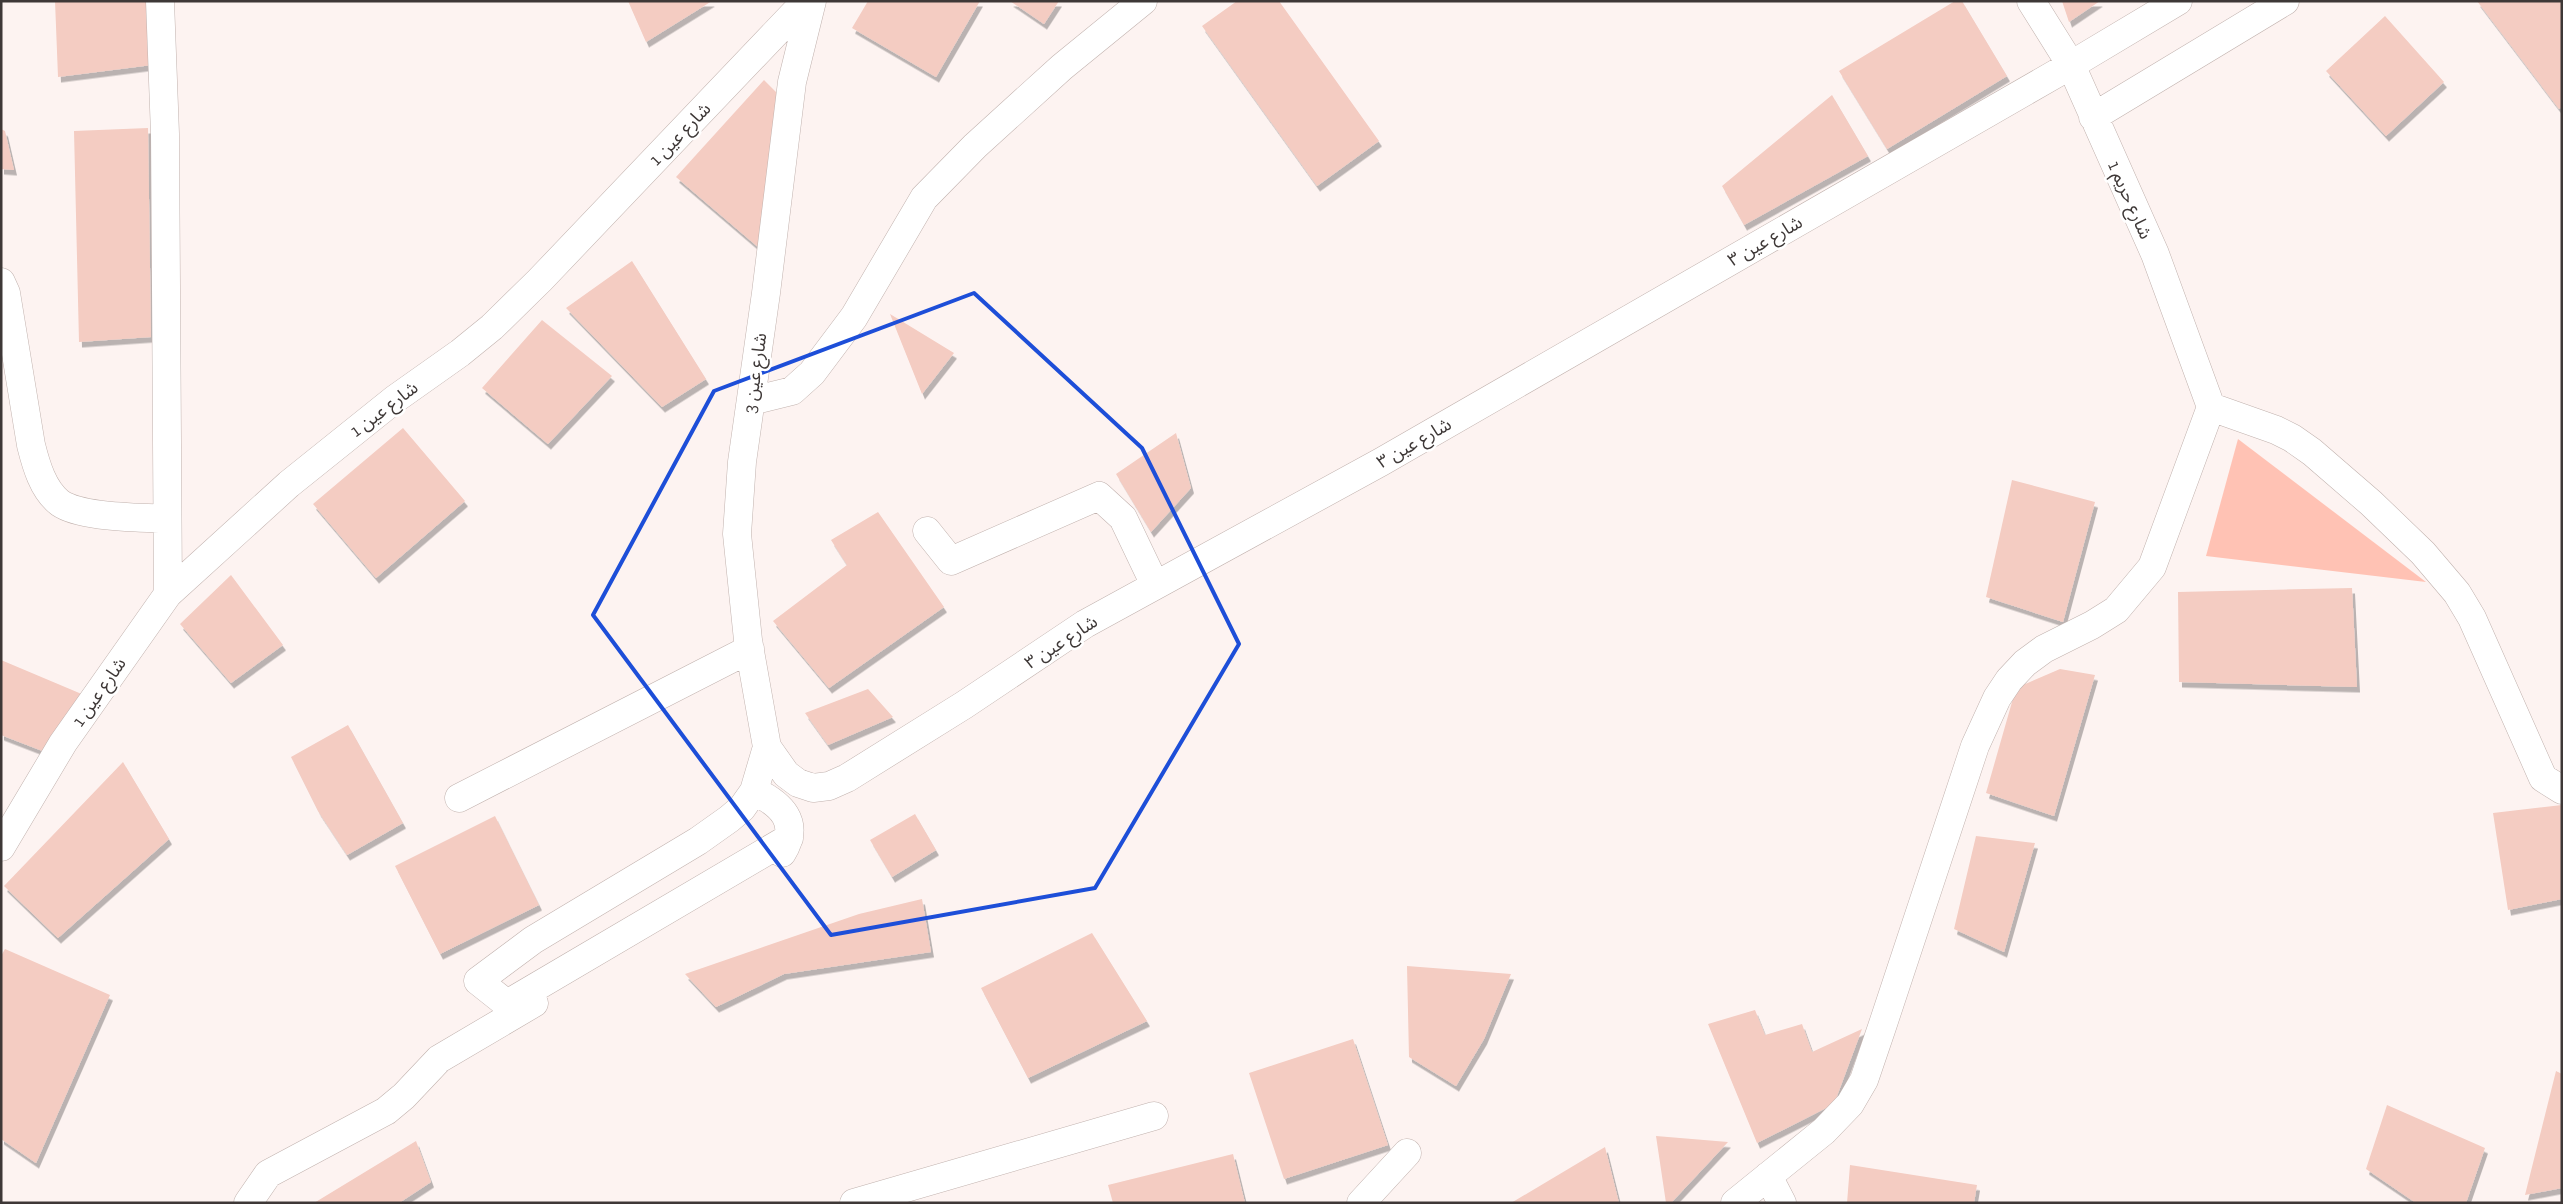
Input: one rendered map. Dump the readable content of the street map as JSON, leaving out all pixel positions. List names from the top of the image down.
{
  "streets": {
    "street": [
      "شارع عين 1",
      "شارع حريم 1",
      "شارع عين ٣",
      "شارع عين 3"
    ]
  },
  "crossings": [
    ["شارع حريم 1", "شارع عين ٣"],
    ["شارع عين ٣", "شارع عين 3"]
  ]
}
